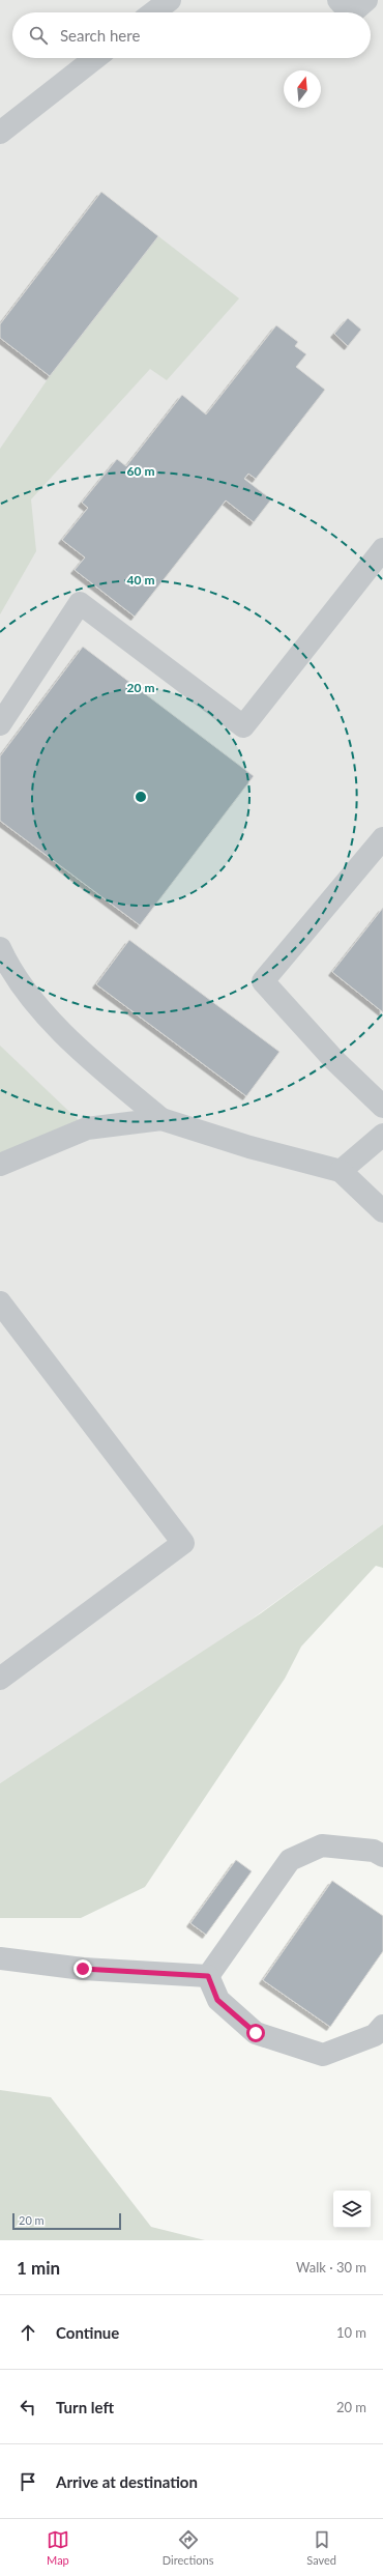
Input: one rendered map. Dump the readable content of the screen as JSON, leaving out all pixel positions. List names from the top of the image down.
{
  "scale_bar": "20 m",
  "north": "top",
  "page": {
    "search": "Search here",
    "scale": "20 m",
    "heading": ["1 min", "Walk · 30 m"],
    "list": [
      ["Continue", "10 m"],
      ["Turn left", "20 m"],
      "Arrive at destination"
    ],
    "nav": ["Map", "Directions", "Saved"]
  },
  "rings": ["60 m", "40 m", "20 m"]
}
